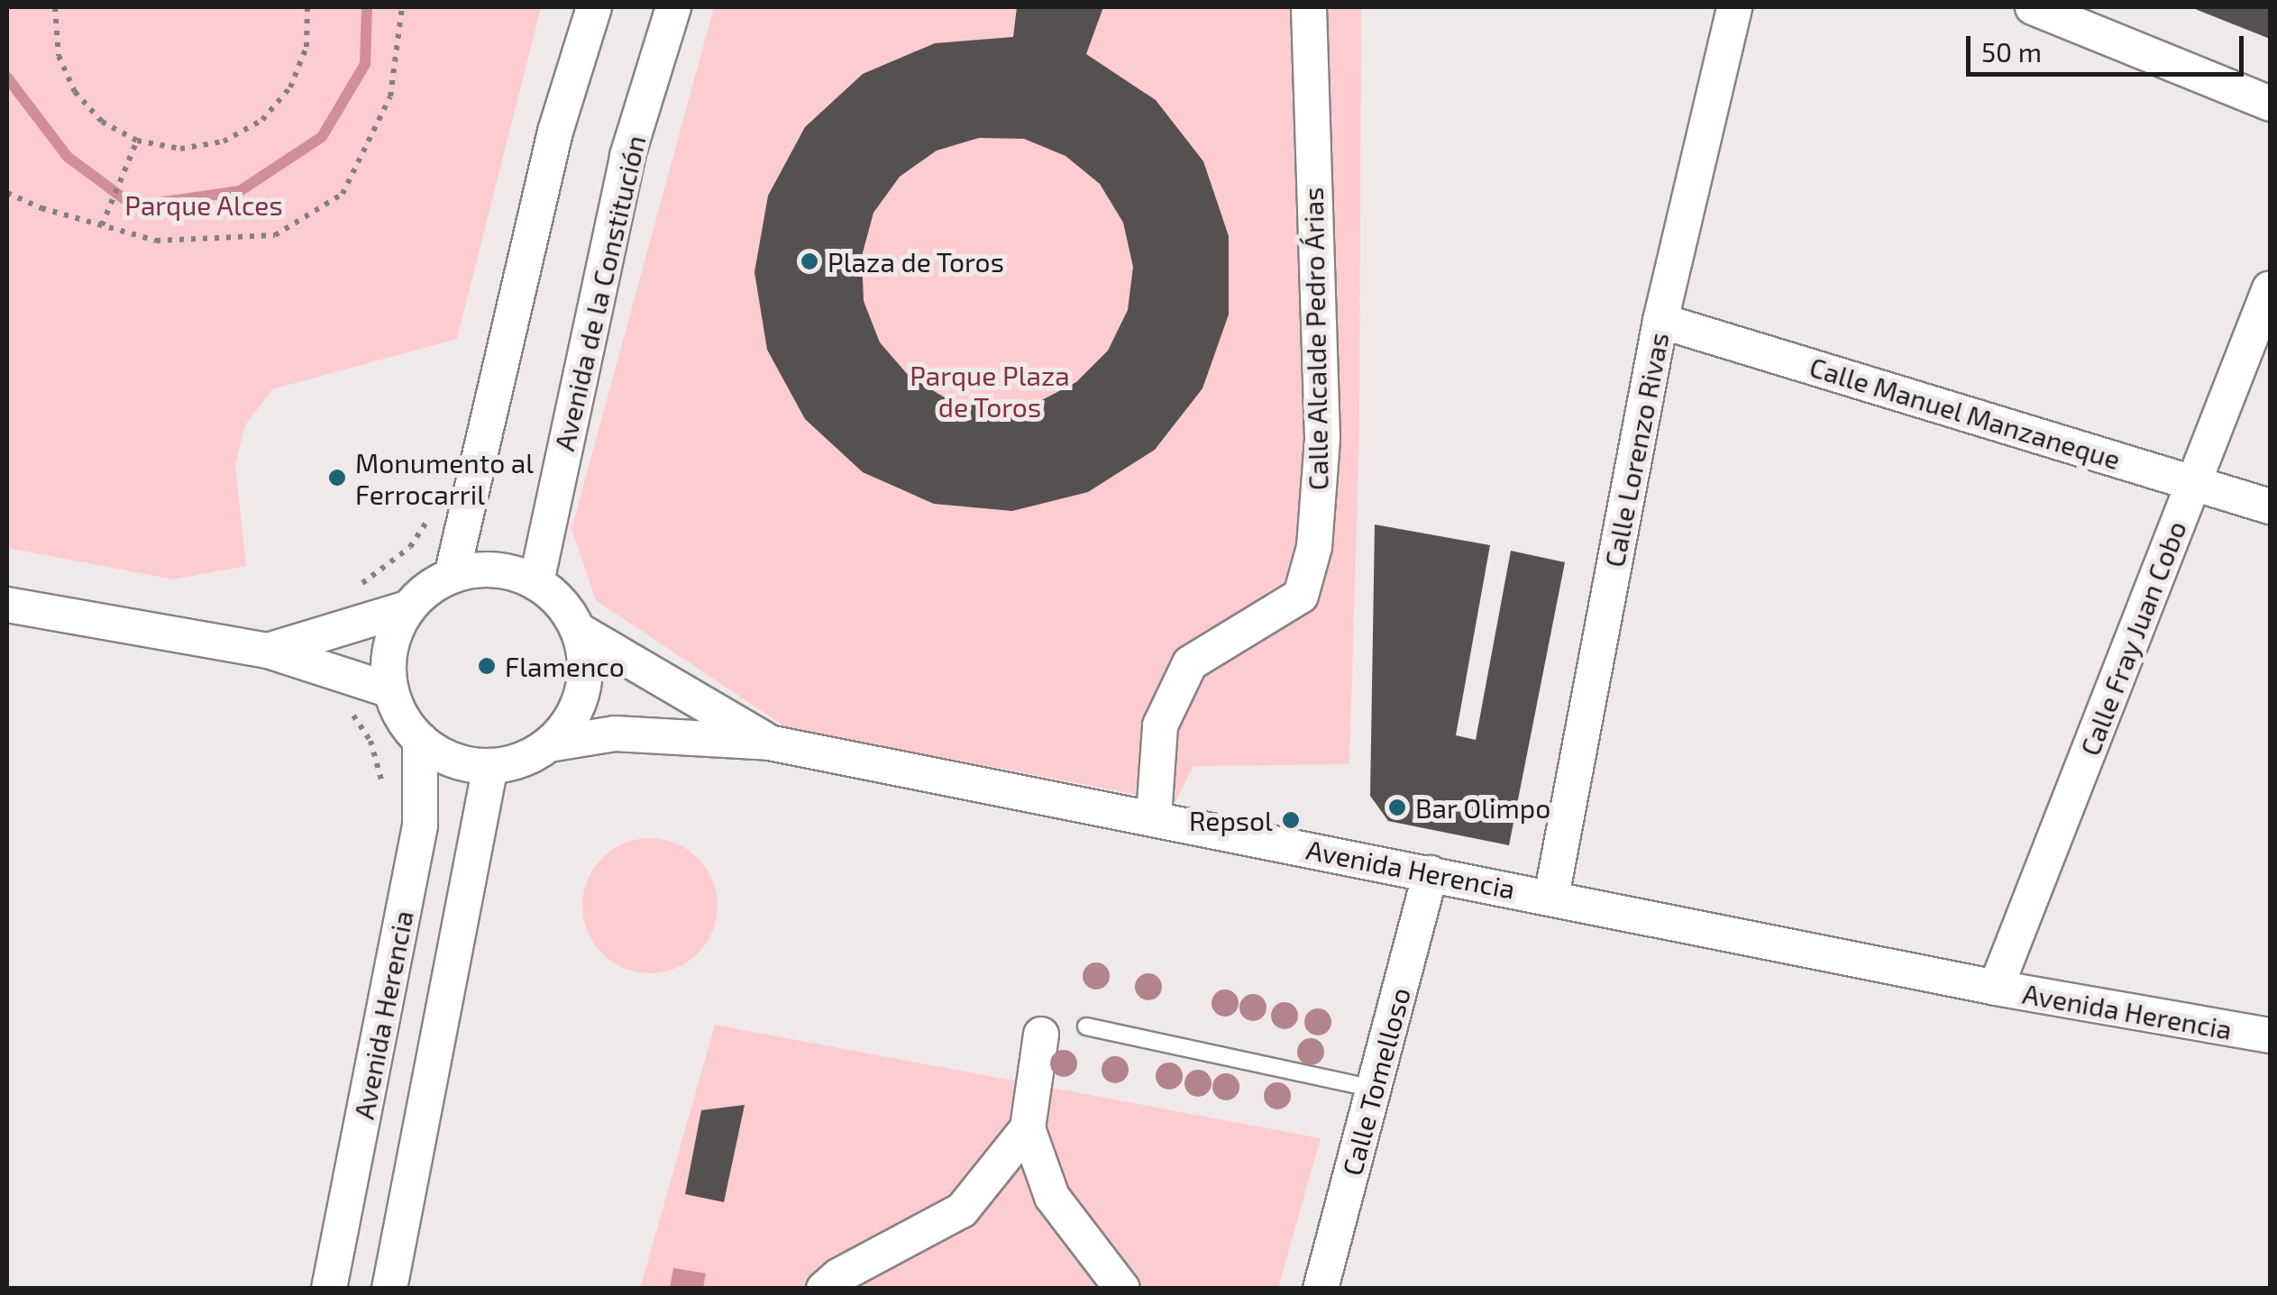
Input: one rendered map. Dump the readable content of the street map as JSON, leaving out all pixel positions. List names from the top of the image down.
{
  "streets": {
    "street": [
      "Avenida de la Constitución",
      "Calle Alcalde Pedro Árias",
      "Calle Manuel Manzaneque",
      "Calle Lorenzo Rivas",
      "Calle Fray Juan Cobo",
      "Avenida Herencia",
      "Calle Tomelloso"
    ]
  },
  "crossings": [
    ["Avenida de la Constitución", "Avenida Herencia"],
    ["Calle Alcalde Pedro Árias", "Avenida Herencia"],
    ["Calle Manuel Manzaneque", "Calle Lorenzo Rivas"],
    ["Calle Manuel Manzaneque", "Calle Fray Juan Cobo"],
    ["Calle Lorenzo Rivas", "Avenida Herencia"],
    ["Calle Fray Juan Cobo", "Avenida Herencia"],
    ["Avenida Herencia", "Calle Tomelloso"]
  ],
  "parks": ["Parque Alces", "Parque Plaza de Toros"],
  "places": [
    "Plaza de Toros",
    "Monumento al Ferrocarril",
    "Flamenco",
    "Bar Olimpo",
    "Repsol"
  ],
  "scale_bar": "50 m"
}
